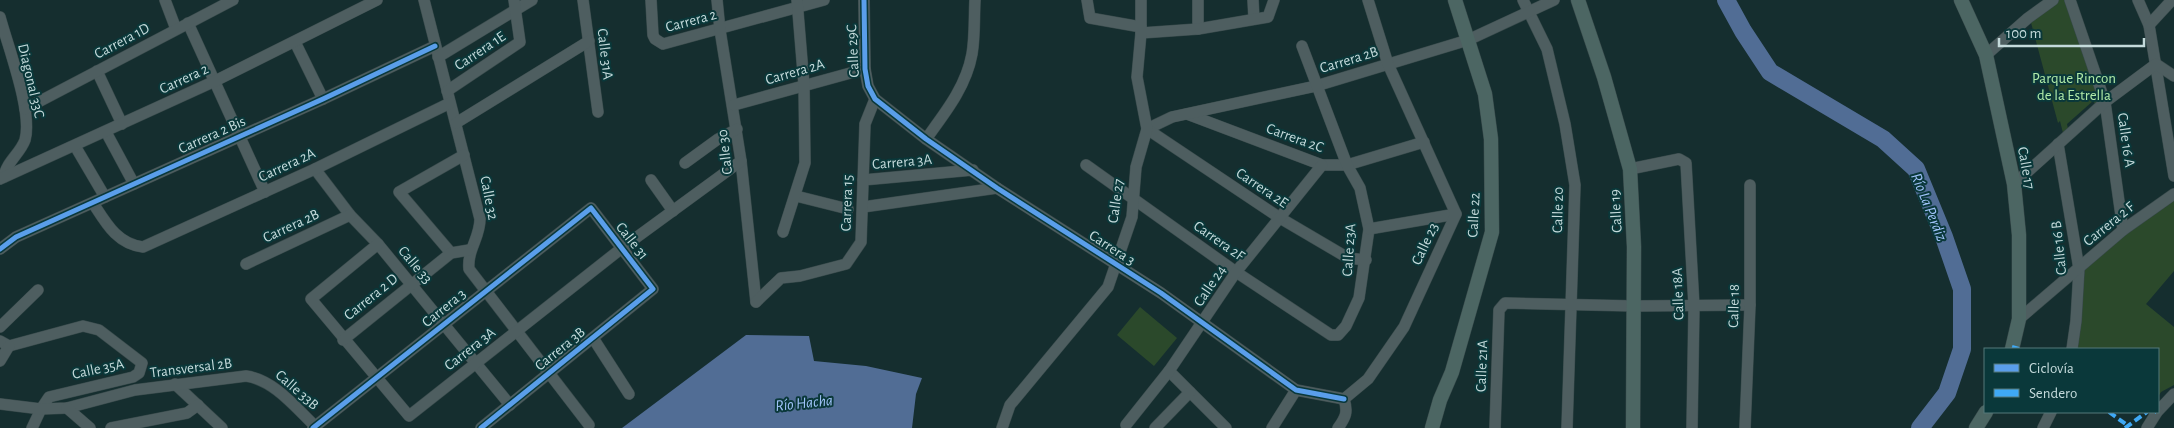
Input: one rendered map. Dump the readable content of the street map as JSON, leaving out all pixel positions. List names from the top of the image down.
{
  "streets": {
    "main road": ["Calle 17", "Calle 19", "Calle 22"],
    "street": [
      "Carrera 2",
      "Carrera 1D",
      "Carrera 1E",
      "Calle 29C",
      "Calle 31A",
      "Carrera 2B",
      "Carrera 2A",
      "Diagonal 33C",
      "Carrera 2 Bis",
      "Carrera 2C",
      "Calle 16 A",
      "Calle 30",
      "Carrera 3A",
      "Carrera 2E",
      "Calle 32",
      "Calle 27",
      "Carrera 15",
      "Calle 20",
      "Carrera 2 F",
      "Calle 31",
      "Carrera 2F",
      "Calle 23",
      "Carrera 3",
      "Calle 16 B",
      "Calle 23A",
      "Calle 33",
      "Calle 24",
      "Calle 18A",
      "Carrera 2 D",
      "Calle 18",
      "Carrera 3B",
      "Calle 21A",
      "Transversal 2B",
      "Calle 35A",
      "Calle 33B"
    ]
  },
  "crossings": [
    ["Carrera 2", "Diagonal 33C"],
    ["Carrera 2", "Calle 30"],
    ["Carrera 1D", "Diagonal 33C"],
    ["Carrera 1E", "Carrera 2A"],
    ["Carrera 1E", "Calle 32"],
    ["Calle 29C", "Carrera 2A"],
    ["Calle 29C", "Carrera 15"],
    ["Calle 29C", "Carrera 3"],
    ["Carrera 2B", "Carrera 2C"],
    ["Carrera 2B", "Carrera 2E"],
    ["Carrera 2B", "Calle 27"],
    ["Carrera 2B", "Calle 20"],
    ["Carrera 2B", "Calle 22"],
    ["Carrera 2B", "Calle 23"],
    ["Carrera 2B", "Calle 33"],
    ["Carrera 2A", "Carrera 2 Bis"],
    ["Carrera 2A", "Calle 30"],
    ["Carrera 2A", "Calle 32"],
    ["Carrera 2A", "Calle 33"],
    ["Carrera 2 Bis", "Calle 32"],
    ["Carrera 2C", "Calle 23"],
    ["Carrera 2C", "Calle 23A"],
    ["Carrera 2C", "Calle 24"],
    ["Calle 16 A", "Carrera 2 F"],
    ["Calle 30", "Carrera 3A"],
    ["Calle 30", "Carrera 15"],
    ["Carrera 3A", "Carrera 15"],
    ["Carrera 3A", "Calle 31"],
    ["Carrera 3A", "Carrera 3"],
    ["Carrera 3A", "Calle 33"],
    ["Carrera 3A", "Carrera 2 D"],
    ["Calle 17", "Carrera 2 F"],
    ["Carrera 2E", "Calle 27"],
    ["Carrera 2E", "Calle 23A"],
    ["Carrera 2E", "Calle 24"],
    ["Calle 32", "Carrera 2 D"],
    ["Calle 27", "Carrera 2F"],
    ["Calle 27", "Carrera 3"],
    ["Carrera 15", "Carrera 3"],
    ["Calle 20", "Calle 21A"],
    ["Calle 19", "Calle 18A"],
    ["Carrera 2 F", "Calle 16 B"],
    ["Calle 31", "Carrera 3"],
    ["Calle 31", "Carrera 3B"],
    ["Carrera 2F", "Calle 23A"],
    ["Carrera 2F", "Calle 24"],
    ["Calle 23", "Carrera 3"],
    ["Carrera 3", "Calle 33"],
    ["Carrera 3", "Calle 24"],
    ["Carrera 3", "Calle 33B"],
    ["Calle 33", "Carrera 2 D"],
    ["Calle 33", "Carrera 3B"],
    ["Transversal 2B", "Calle 35A"],
    ["Transversal 2B", "Calle 33B"]
  ],
  "water": ["Río La Perdiz", "Río Hacha"],
  "parks": ["Parque Rincon de la Estrella"],
  "legend": ["Ciclovía", "Sendero"],
  "scale_bar": "100 m"
}
